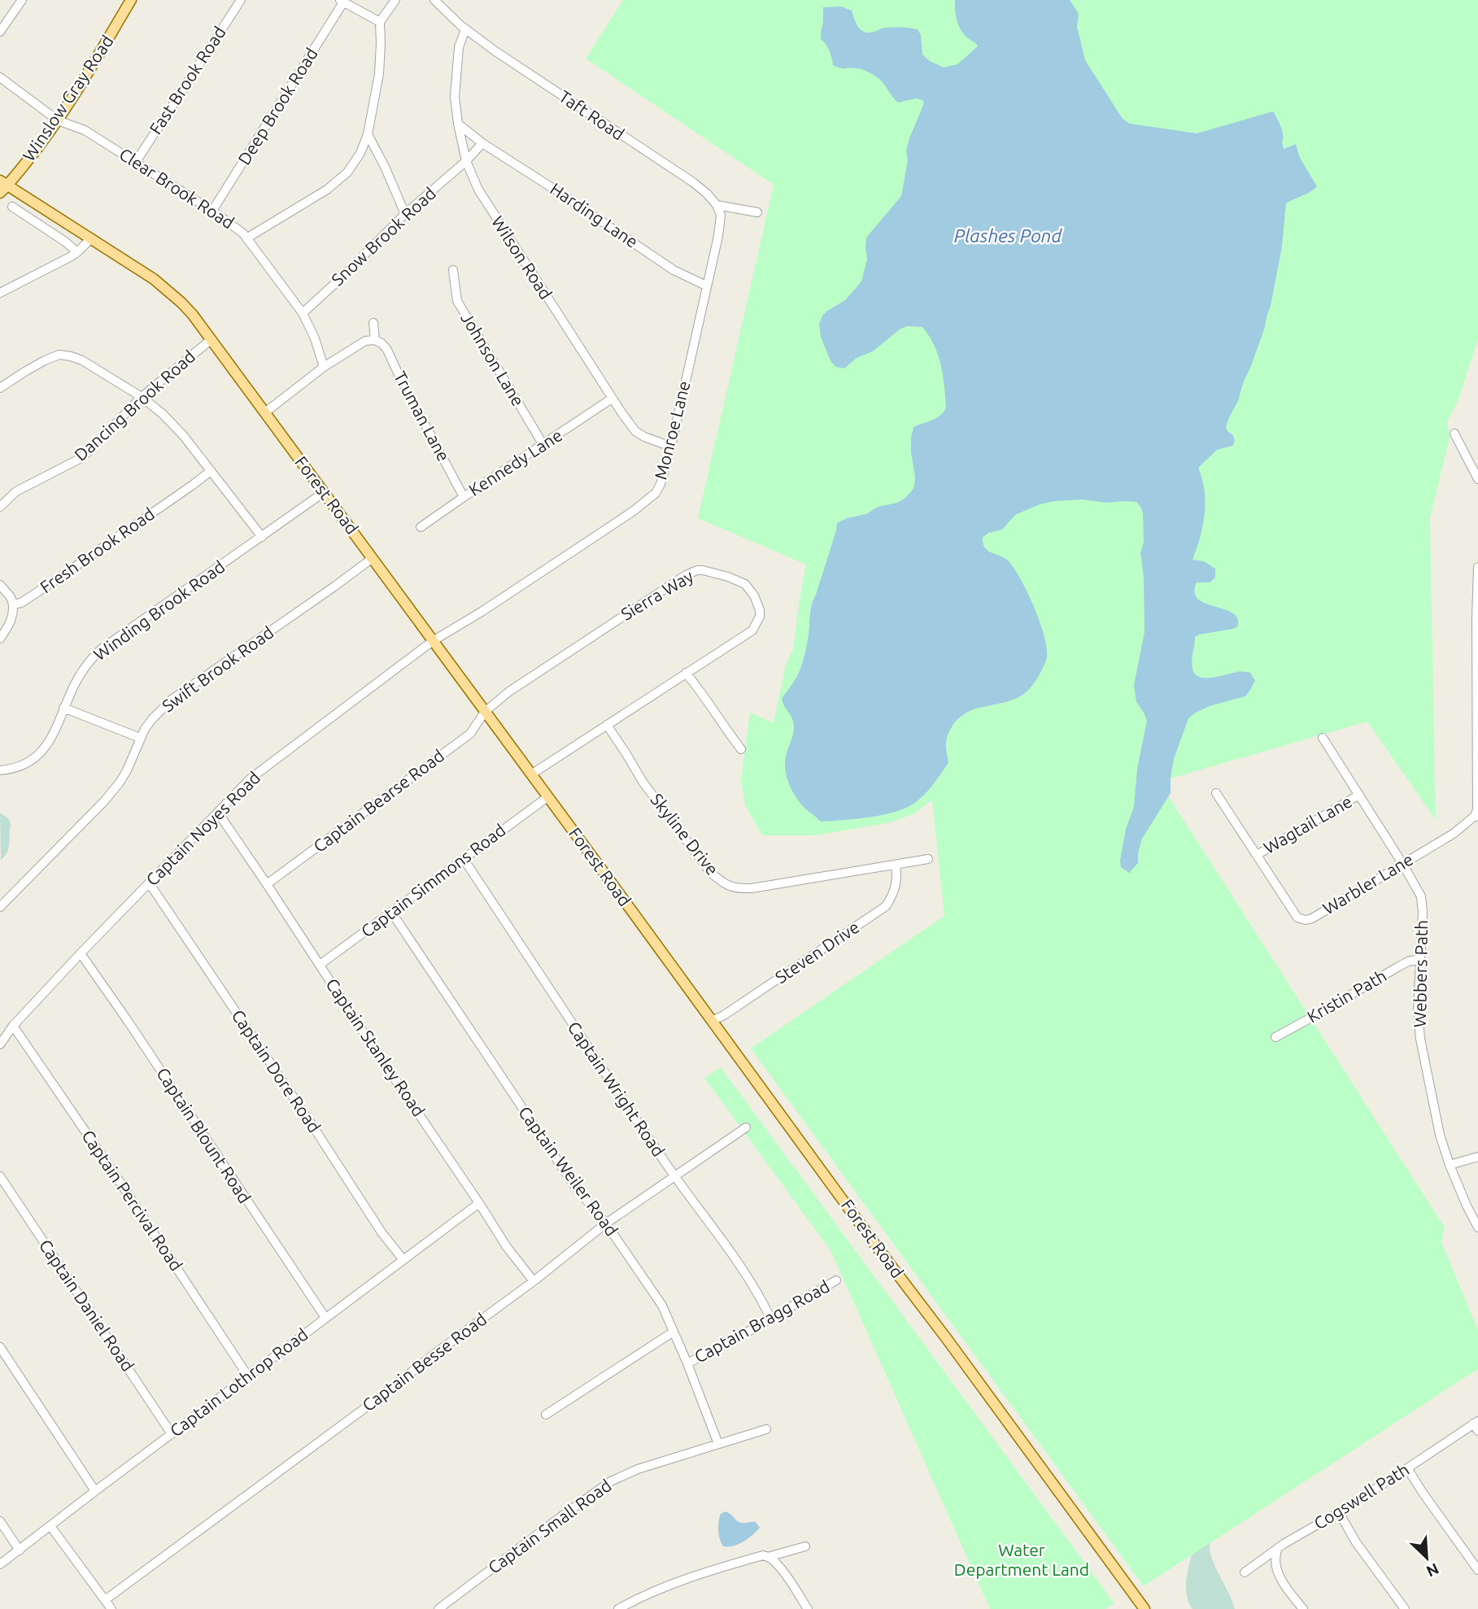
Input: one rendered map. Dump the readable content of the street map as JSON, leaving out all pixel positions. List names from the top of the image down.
{
  "streets": {
    "main road": ["Winslow Gray Road", "Forest Road"],
    "street": [
      "Fast Brook Road",
      "Deep Brook Road",
      "Taft Road",
      "Clear Brook Road",
      "Harding Lane",
      "Snow Brook Road",
      "Wilson Road",
      "Johnson Lane",
      "Dancing Brook Road",
      "Truman Lane",
      "Monroe Lane",
      "Kennedy Lane",
      "Fresh Brook Road",
      "Sierra Way",
      "Winding Brook Road",
      "Swift Brook Road",
      "Captain Bearse Road",
      "Wagtail Lane",
      "Captain Noyes Road",
      "Skyline Drive",
      "Captain Simmons Road",
      "Warbler Lane",
      "Steven Drive",
      "Webbers Path",
      "Kristin Path",
      "Captain Stanley Road",
      "Captain Dore Road",
      "Captain Wright Road",
      "Captain Blount Road",
      "Captain Weiler Road",
      "Captain Percival Road",
      "Captain Daniel Road",
      "Captain Bragg Road",
      "Captain Besse Road",
      "Captain Lothrop Road",
      "Cogswell Path",
      "Captain Small Road"
    ]
  },
  "crossings": [
    ["Fast Brook Road", "Clear Brook Road"],
    ["Winslow Gray Road", "Clear Brook Road"],
    ["Winslow Gray Road", "Forest Road"],
    ["Deep Brook Road", "Clear Brook Road"],
    ["Taft Road", "Wilson Road"],
    ["Taft Road", "Monroe Lane"],
    ["Clear Brook Road", "Snow Brook Road"],
    ["Harding Lane", "Wilson Road"],
    ["Harding Lane", "Monroe Lane"],
    ["Snow Brook Road", "Wilson Road"],
    ["Wilson Road", "Monroe Lane"],
    ["Wilson Road", "Kennedy Lane"],
    ["Johnson Lane", "Kennedy Lane"],
    ["Dancing Brook Road", "Forest Road"],
    ["Truman Lane", "Kennedy Lane"],
    ["Monroe Lane", "Forest Road"],
    ["Monroe Lane", "Captain Noyes Road"],
    ["Forest Road", "Sierra Way"],
    ["Forest Road", "Winding Brook Road"],
    ["Forest Road", "Swift Brook Road"],
    ["Forest Road", "Captain Bearse Road"],
    ["Forest Road", "Captain Noyes Road"],
    ["Forest Road", "Captain Simmons Road"],
    ["Forest Road", "Steven Drive"],
    ["Sierra Way", "Captain Bearse Road"],
    ["Sierra Way", "Skyline Drive"],
    ["Captain Bearse Road", "Captain Stanley Road"],
    ["Wagtail Lane", "Warbler Lane"],
    ["Wagtail Lane", "Webbers Path"],
    ["Captain Noyes Road", "Captain Stanley Road"],
    ["Captain Noyes Road", "Captain Dore Road"],
    ["Captain Noyes Road", "Captain Blount Road"],
    ["Captain Noyes Road", "Captain Percival Road"],
    ["Skyline Drive", "Steven Drive"],
    ["Captain Simmons Road", "Captain Stanley Road"],
    ["Captain Simmons Road", "Captain Wright Road"],
    ["Captain Simmons Road", "Captain Weiler Road"],
    ["Warbler Lane", "Webbers Path"],
    ["Webbers Path", "Kristin Path"],
    ["Captain Stanley Road", "Captain Besse Road"],
    ["Captain Stanley Road", "Captain Lothrop Road"],
    ["Captain Dore Road", "Captain Lothrop Road"],
    ["Captain Wright Road", "Captain Bragg Road"],
    ["Captain Wright Road", "Captain Besse Road"],
    ["Captain Blount Road", "Captain Lothrop Road"],
    ["Captain Weiler Road", "Captain Bragg Road"],
    ["Captain Weiler Road", "Captain Besse Road"],
    ["Captain Weiler Road", "Captain Small Road"],
    ["Captain Percival Road", "Captain Lothrop Road"],
    ["Captain Daniel Road", "Captain Lothrop Road"]
  ],
  "water": ["Plashes Pond"],
  "parks": ["Water Department Land"],
  "north": "bottom right"
}
